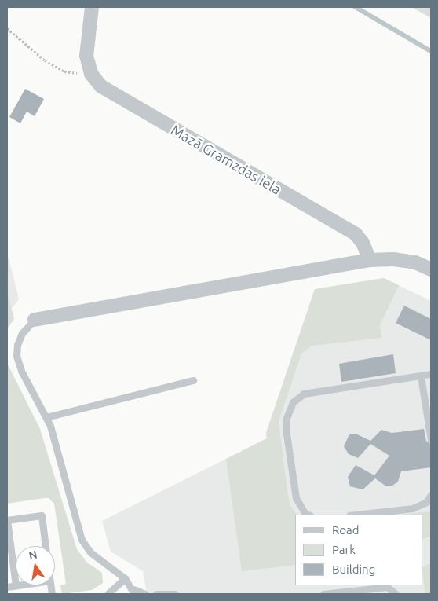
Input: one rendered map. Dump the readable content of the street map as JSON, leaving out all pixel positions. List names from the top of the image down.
{
  "streets": {
    "street": ["Mazā Gramzdas iela"]
  },
  "legend": ["Road", "Park", "Building"],
  "north": "top"
}
